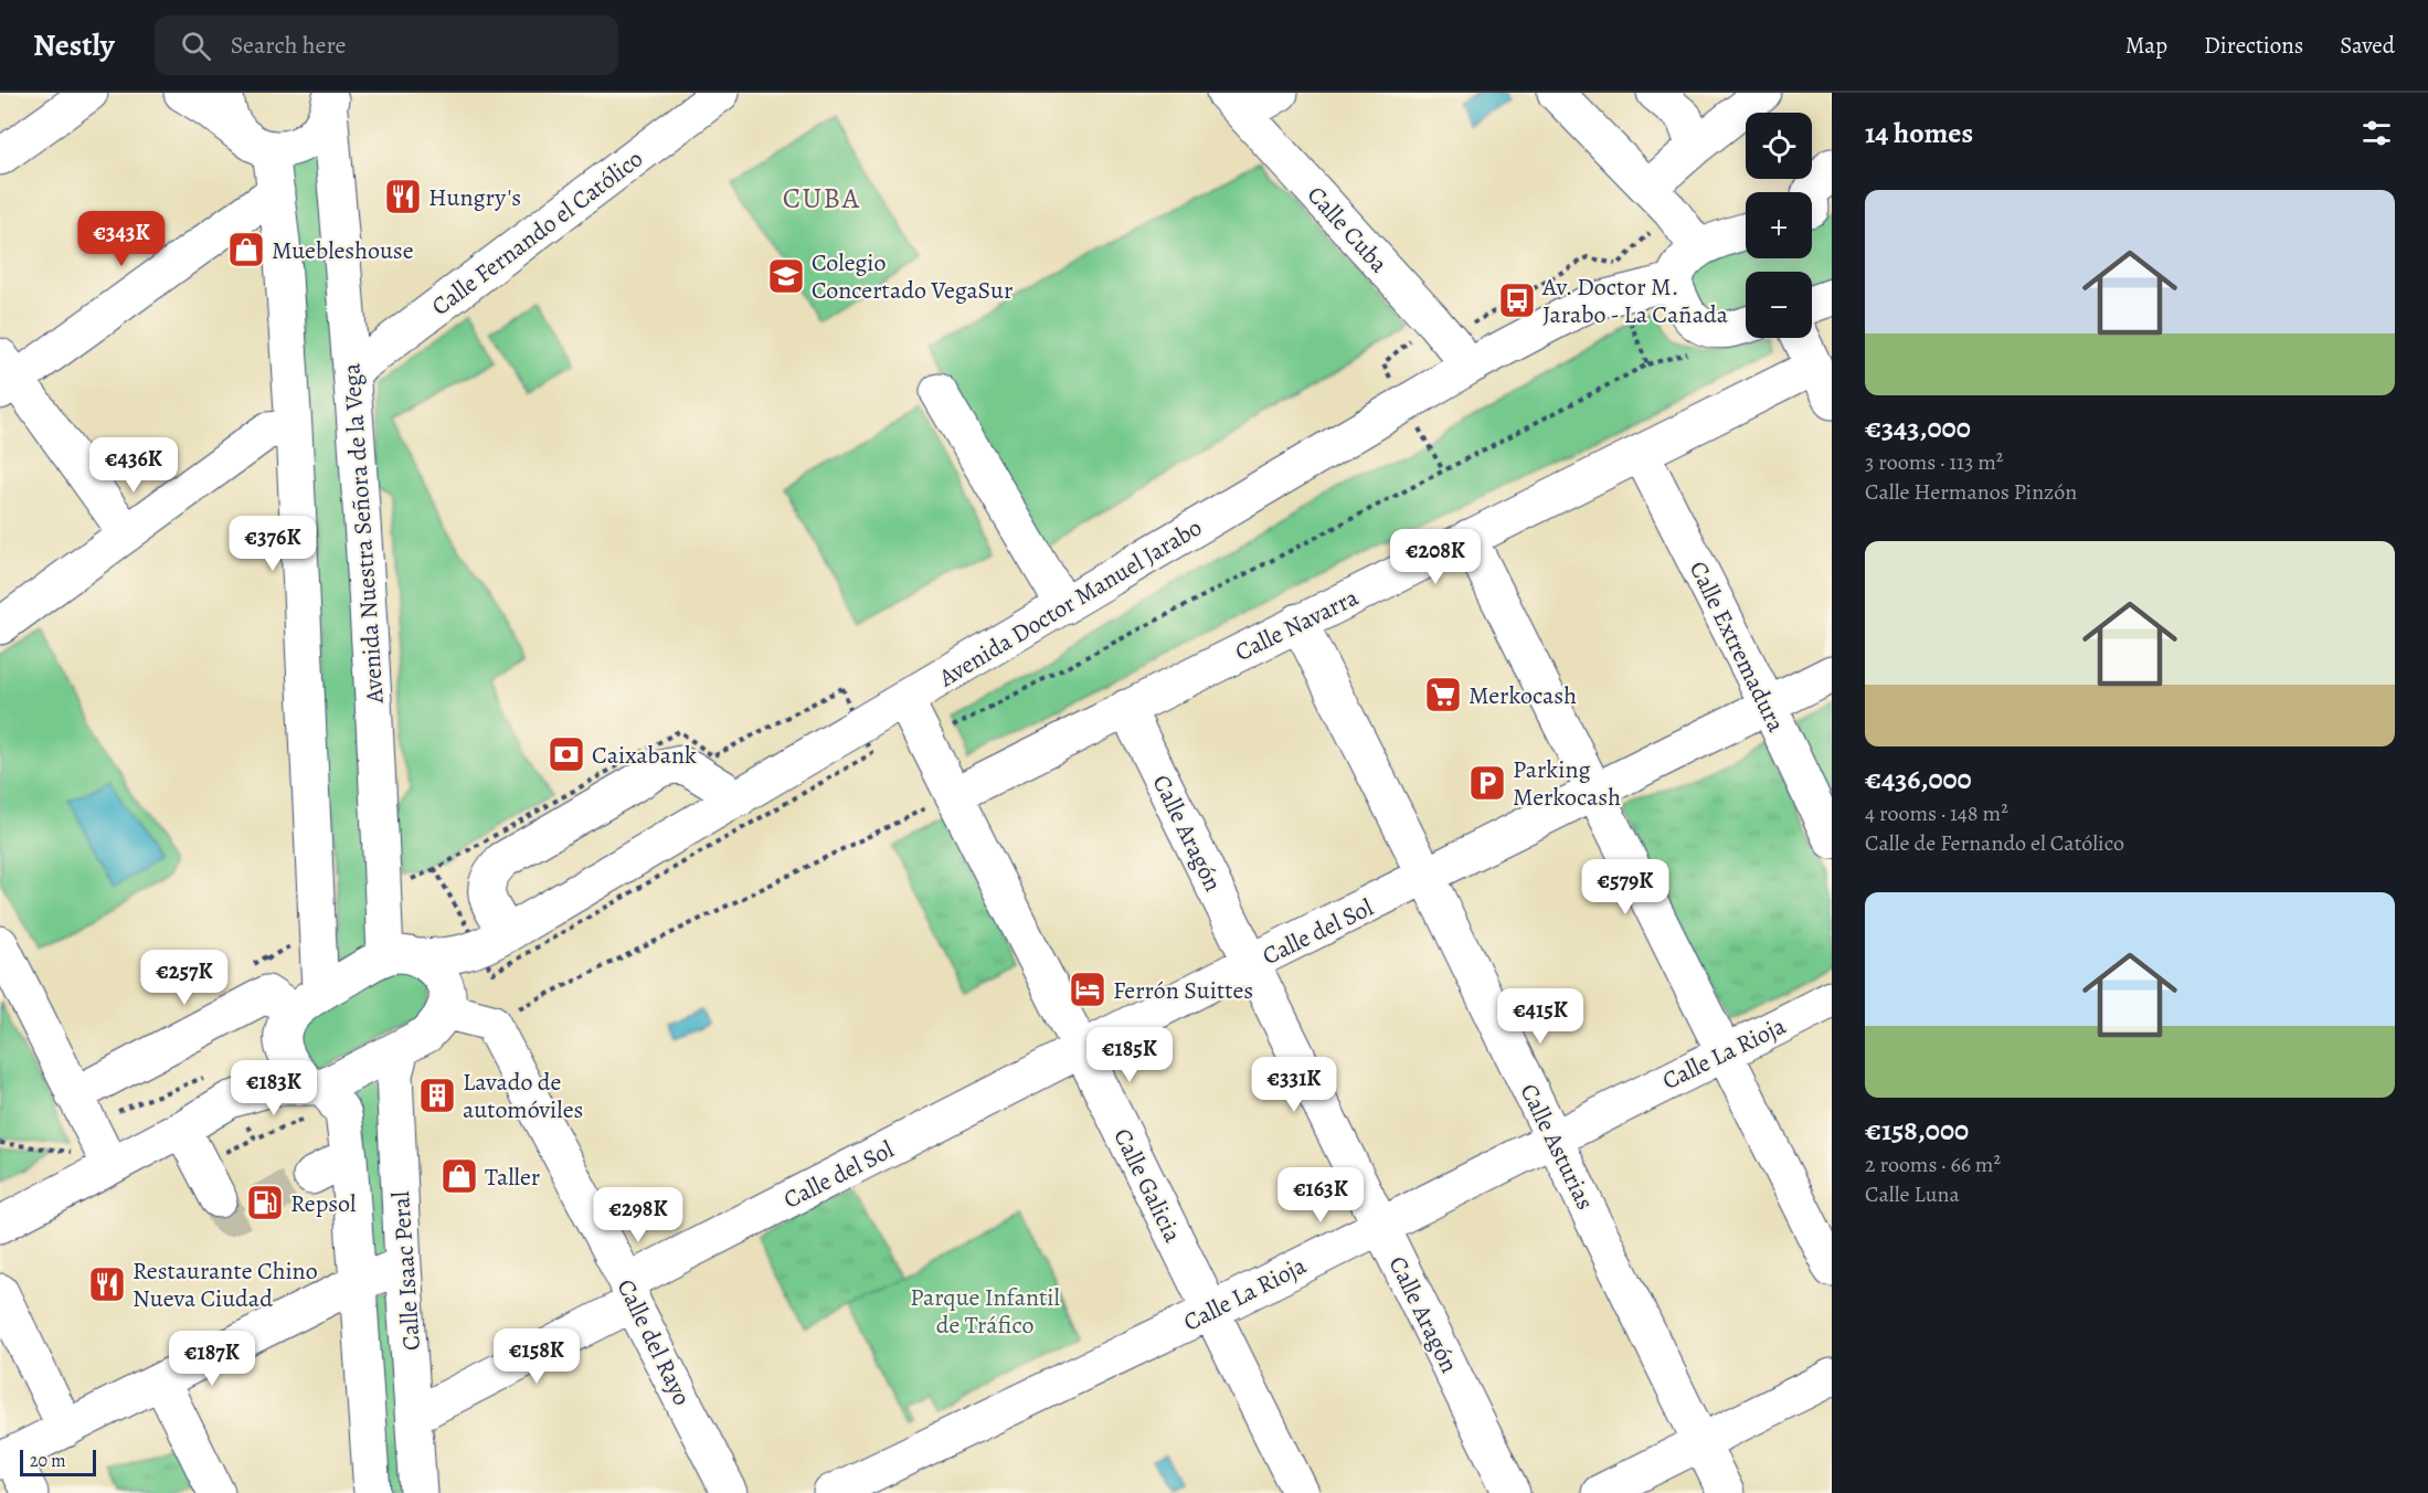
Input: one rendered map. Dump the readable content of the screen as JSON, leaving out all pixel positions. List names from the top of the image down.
{
  "streets": {
    "street": [
      "Calle Cuba",
      "Calle Fernando el Católico",
      "Avenida Nuestra Señora de la Vega",
      "Avenida Doctor Manuel Jarabo",
      "Calle Navarra",
      "Calle Extremadura",
      "Calle Aragón",
      "Calle del Sol",
      "Calle La Rioja",
      "Calle Asturias",
      "Calle Galicia",
      "Calle Isaac Peral",
      "Calle del Rayo"
    ]
  },
  "crossings": [
    ["Calle Cuba", "Avenida Doctor Manuel Jarabo"],
    ["Calle Fernando el Católico", "Avenida Nuestra Señora de la Vega"],
    ["Avenida Nuestra Señora de la Vega", "Avenida Doctor Manuel Jarabo"],
    ["Avenida Doctor Manuel Jarabo", "Calle Galicia"],
    ["Avenida Doctor Manuel Jarabo", "Calle Isaac Peral"],
    ["Calle Navarra", "Calle Extremadura"],
    ["Calle Navarra", "Calle Aragón"],
    ["Calle Navarra", "Calle Asturias"],
    ["Calle Navarra", "Calle Galicia"],
    ["Calle Extremadura", "Calle del Sol"],
    ["Calle Aragón", "Calle del Sol"],
    ["Calle Aragón", "Calle La Rioja"],
    ["Calle del Sol", "Calle Asturias"],
    ["Calle del Sol", "Calle Galicia"],
    ["Calle del Sol", "Calle Isaac Peral"],
    ["Calle del Sol", "Calle del Rayo"],
    ["Calle La Rioja", "Calle Asturias"],
    ["Calle La Rioja", "Calle Galicia"]
  ],
  "districts": ["CUBA"],
  "parks": ["Parque Infantil de Tráfico"],
  "places": {
    "restaurant": ["Hungry's", "Restaurante Chino Nueva Ciudad"],
    "shop": ["Muebleshouse", "Taller"],
    "school or university": ["Colegio Concertado VegaSur"],
    "bus stop": ["Av. Doctor M. Jarabo - La Cañada"],
    "supermarket": ["Merkocash"],
    "bank": ["Caixabank"],
    "parking": ["Parking Merkocash"],
    "hotel": ["Ferrón Suittes"],
    "building": ["Lavado de automóviles"],
    "fuel station": ["Repsol"]
  },
  "scale_bar": "20 m",
  "page": {
    "header": "Nestly",
    "search": "Search here",
    "nav": ["Map", "Directions", "Saved"],
    "heading": "14 homes",
    "map_buttons": ["+", "−"],
    "list": [
      {
        "name": "€343,000",
        "note": "3 rooms · 113 m² · Calle Hermanos Pinzón"
      },
      {
        "name": "€436,000",
        "note": "4 rooms · 148 m² · Calle de Fernando el Católico"
      },
      {
        "name": "€158,000",
        "note": "2 rooms · 66 m² · Calle Luna"
      }
    ],
    "price": [
      "€343K",
      "€436K",
      "€376K",
      "€208K",
      "€579K",
      "€257K",
      "€415K",
      "€185K",
      "€331K",
      "€183K",
      "€163K",
      "€298K",
      "€158K",
      "€187K"
    ],
    "scale": "20 m"
  }
}
